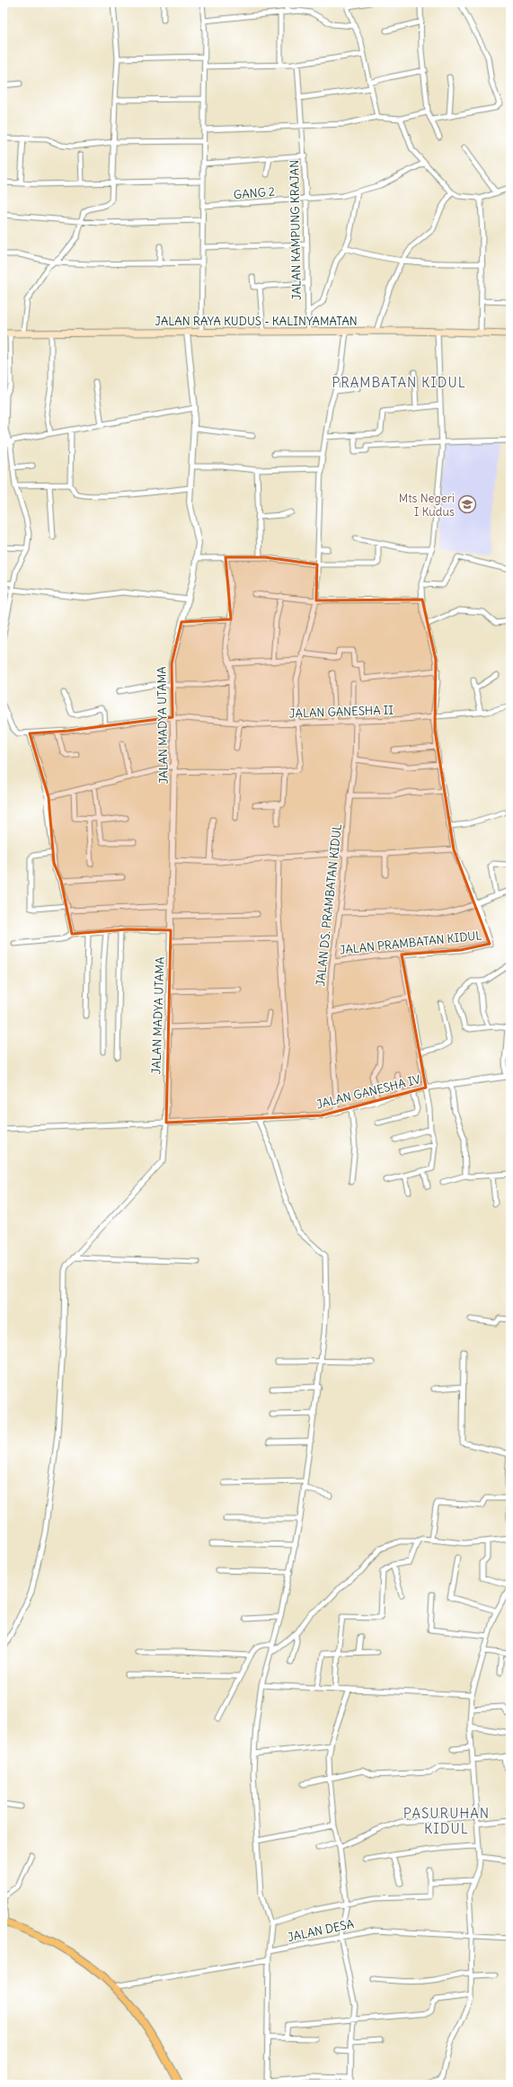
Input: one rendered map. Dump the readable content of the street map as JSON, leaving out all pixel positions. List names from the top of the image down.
{
  "streets": {
    "main road": ["JALAN RAYA KUDUS - KALINYAMATAN"],
    "street": [
      "GANG 2",
      "JALAN KAMPUNG KRAJAN",
      "JALAN GANESHA II",
      "JALAN MADYA UTAMA",
      "JALAN DS. PRAMBATAN KIDUL",
      "JALAN PRAMBATAN KIDUL",
      "JALAN GANESHA IV",
      "JALAN DESA"
    ]
  },
  "crossings": [
    ["GANG 2", "JALAN KAMPUNG KRAJAN"],
    ["JALAN KAMPUNG KRAJAN", "JALAN RAYA KUDUS - KALINYAMATAN"],
    ["JALAN RAYA KUDUS - KALINYAMATAN", "JALAN MADYA UTAMA"],
    ["JALAN RAYA KUDUS - KALINYAMATAN", "JALAN PRAMBATAN KIDUL"],
    ["JALAN GANESHA II", "JALAN MADYA UTAMA"],
    ["JALAN GANESHA II", "JALAN DS. PRAMBATAN KIDUL"],
    ["JALAN GANESHA II", "JALAN PRAMBATAN KIDUL"],
    ["JALAN MADYA UTAMA", "JALAN GANESHA IV"],
    ["JALAN DS. PRAMBATAN KIDUL", "JALAN PRAMBATAN KIDUL"],
    ["JALAN DS. PRAMBATAN KIDUL", "JALAN GANESHA IV"]
  ],
  "districts": ["PRAMBATAN KIDUL", "PASURUHAN KIDUL"],
  "places": {
    "school or university": ["Mts Negeri I Kudus"]
  }
}
